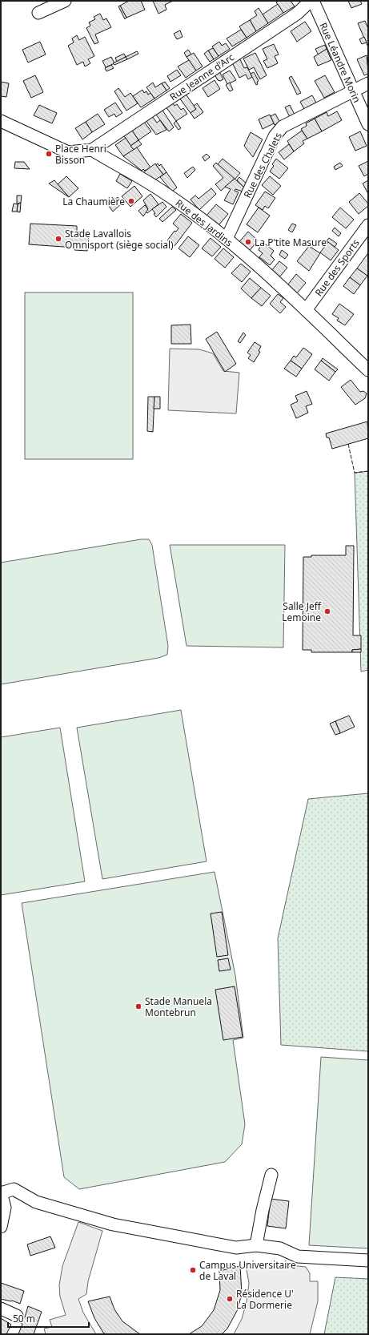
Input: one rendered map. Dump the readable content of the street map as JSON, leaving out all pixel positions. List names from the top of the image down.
{
  "streets": {
    "street": [
      "Rue Léandre Morin",
      "Rue Jeanne d'Arc",
      "Rue des Chalets",
      "Rue des Jardins",
      "Rue des Sports"
    ]
  },
  "crossings": [
    ["Rue Léandre Morin", "Rue Jeanne d'Arc"],
    ["Rue Léandre Morin", "Rue des Chalets"],
    ["Rue Jeanne d'Arc", "Rue des Jardins"],
    ["Rue des Chalets", "Rue des Jardins"],
    ["Rue des Jardins", "Rue des Sports"]
  ],
  "places": [
    "Place Henri Bisson",
    "La Chaumière",
    "Stade Lavallois Omnisport (siège social)",
    "La P'tite Masure",
    "Salle Jeff Lemoine",
    "Stade Manuela Montebrun",
    "Campus Universitaire de Laval",
    "Résidence U' La Dormerie"
  ],
  "scale_bar": "50 m"
}
